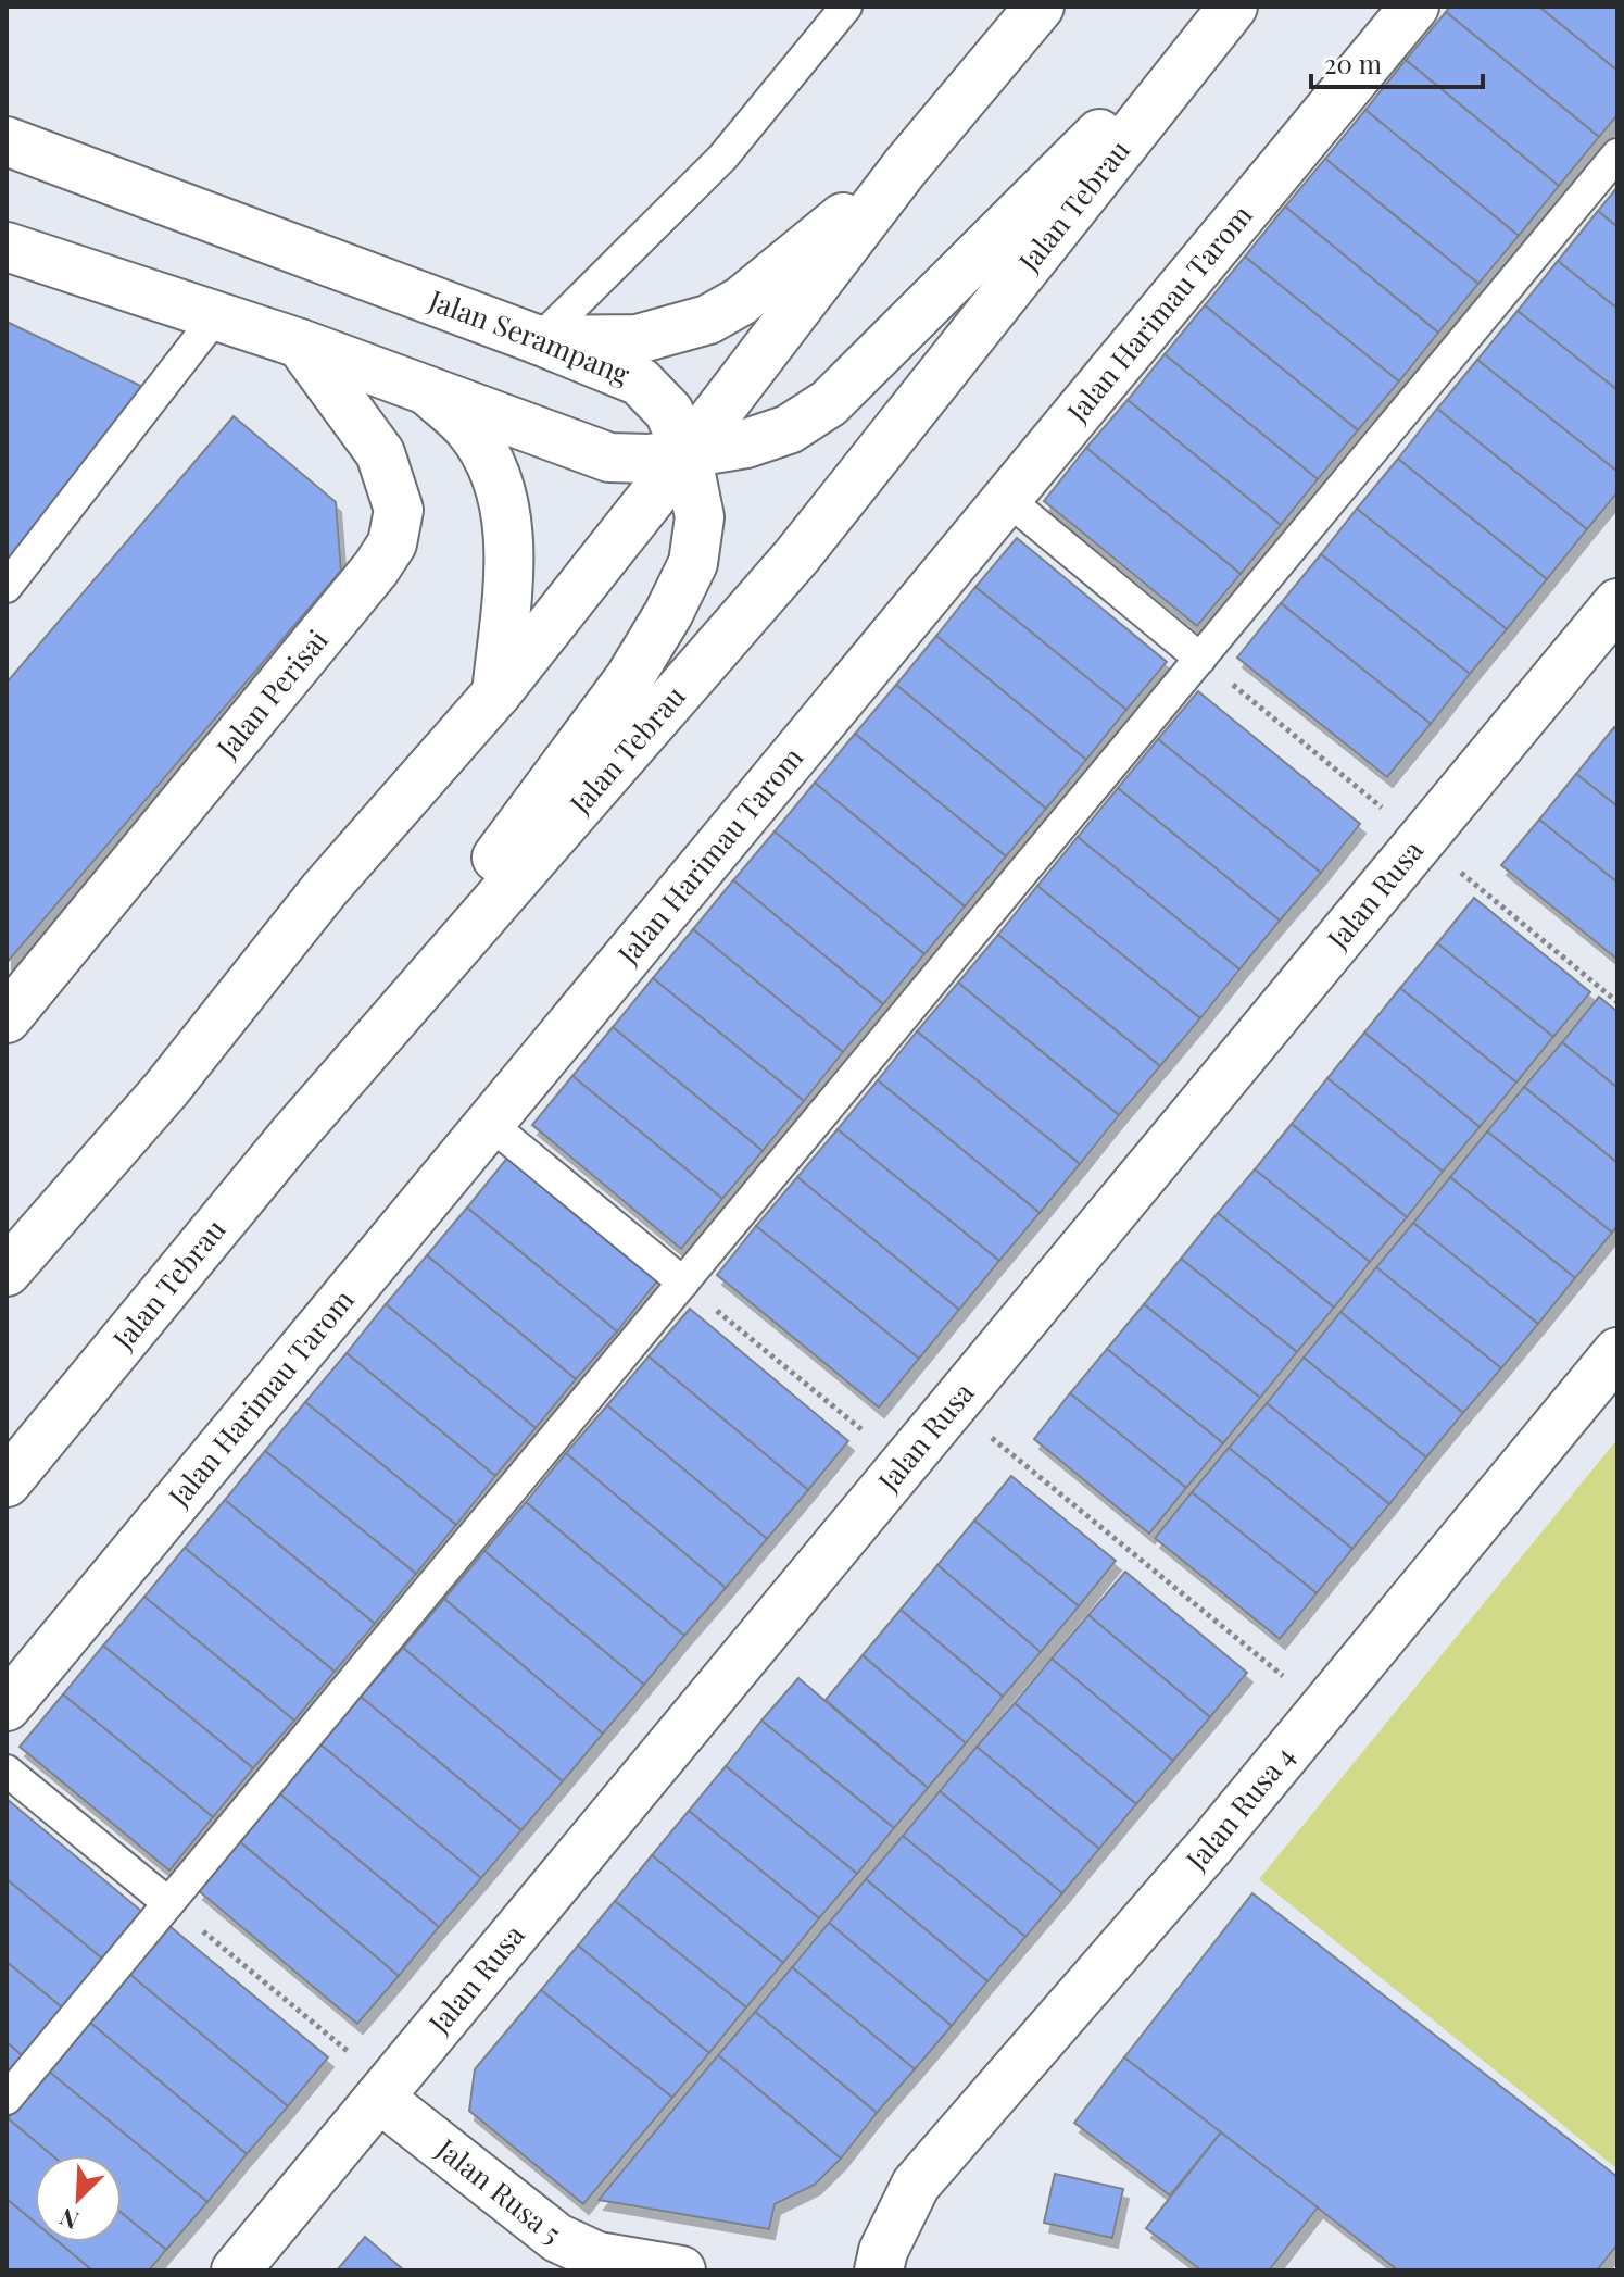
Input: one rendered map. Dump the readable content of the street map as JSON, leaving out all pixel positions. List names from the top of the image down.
{
  "streets": {
    "main road": [
      "Jalan Tebrau",
      "Jalan Harimau Tarom",
      "Jalan Serampang",
      "Jalan Perisai",
      "Jalan Rusa",
      "Jalan Rusa 4",
      "Jalan Rusa 5"
    ]
  },
  "crossings": [
    ["Jalan Tebrau", "Jalan Serampang"],
    ["Jalan Rusa", "Jalan Rusa 5"]
  ],
  "scale_bar": "20 m",
  "north": "bottom left"
}
